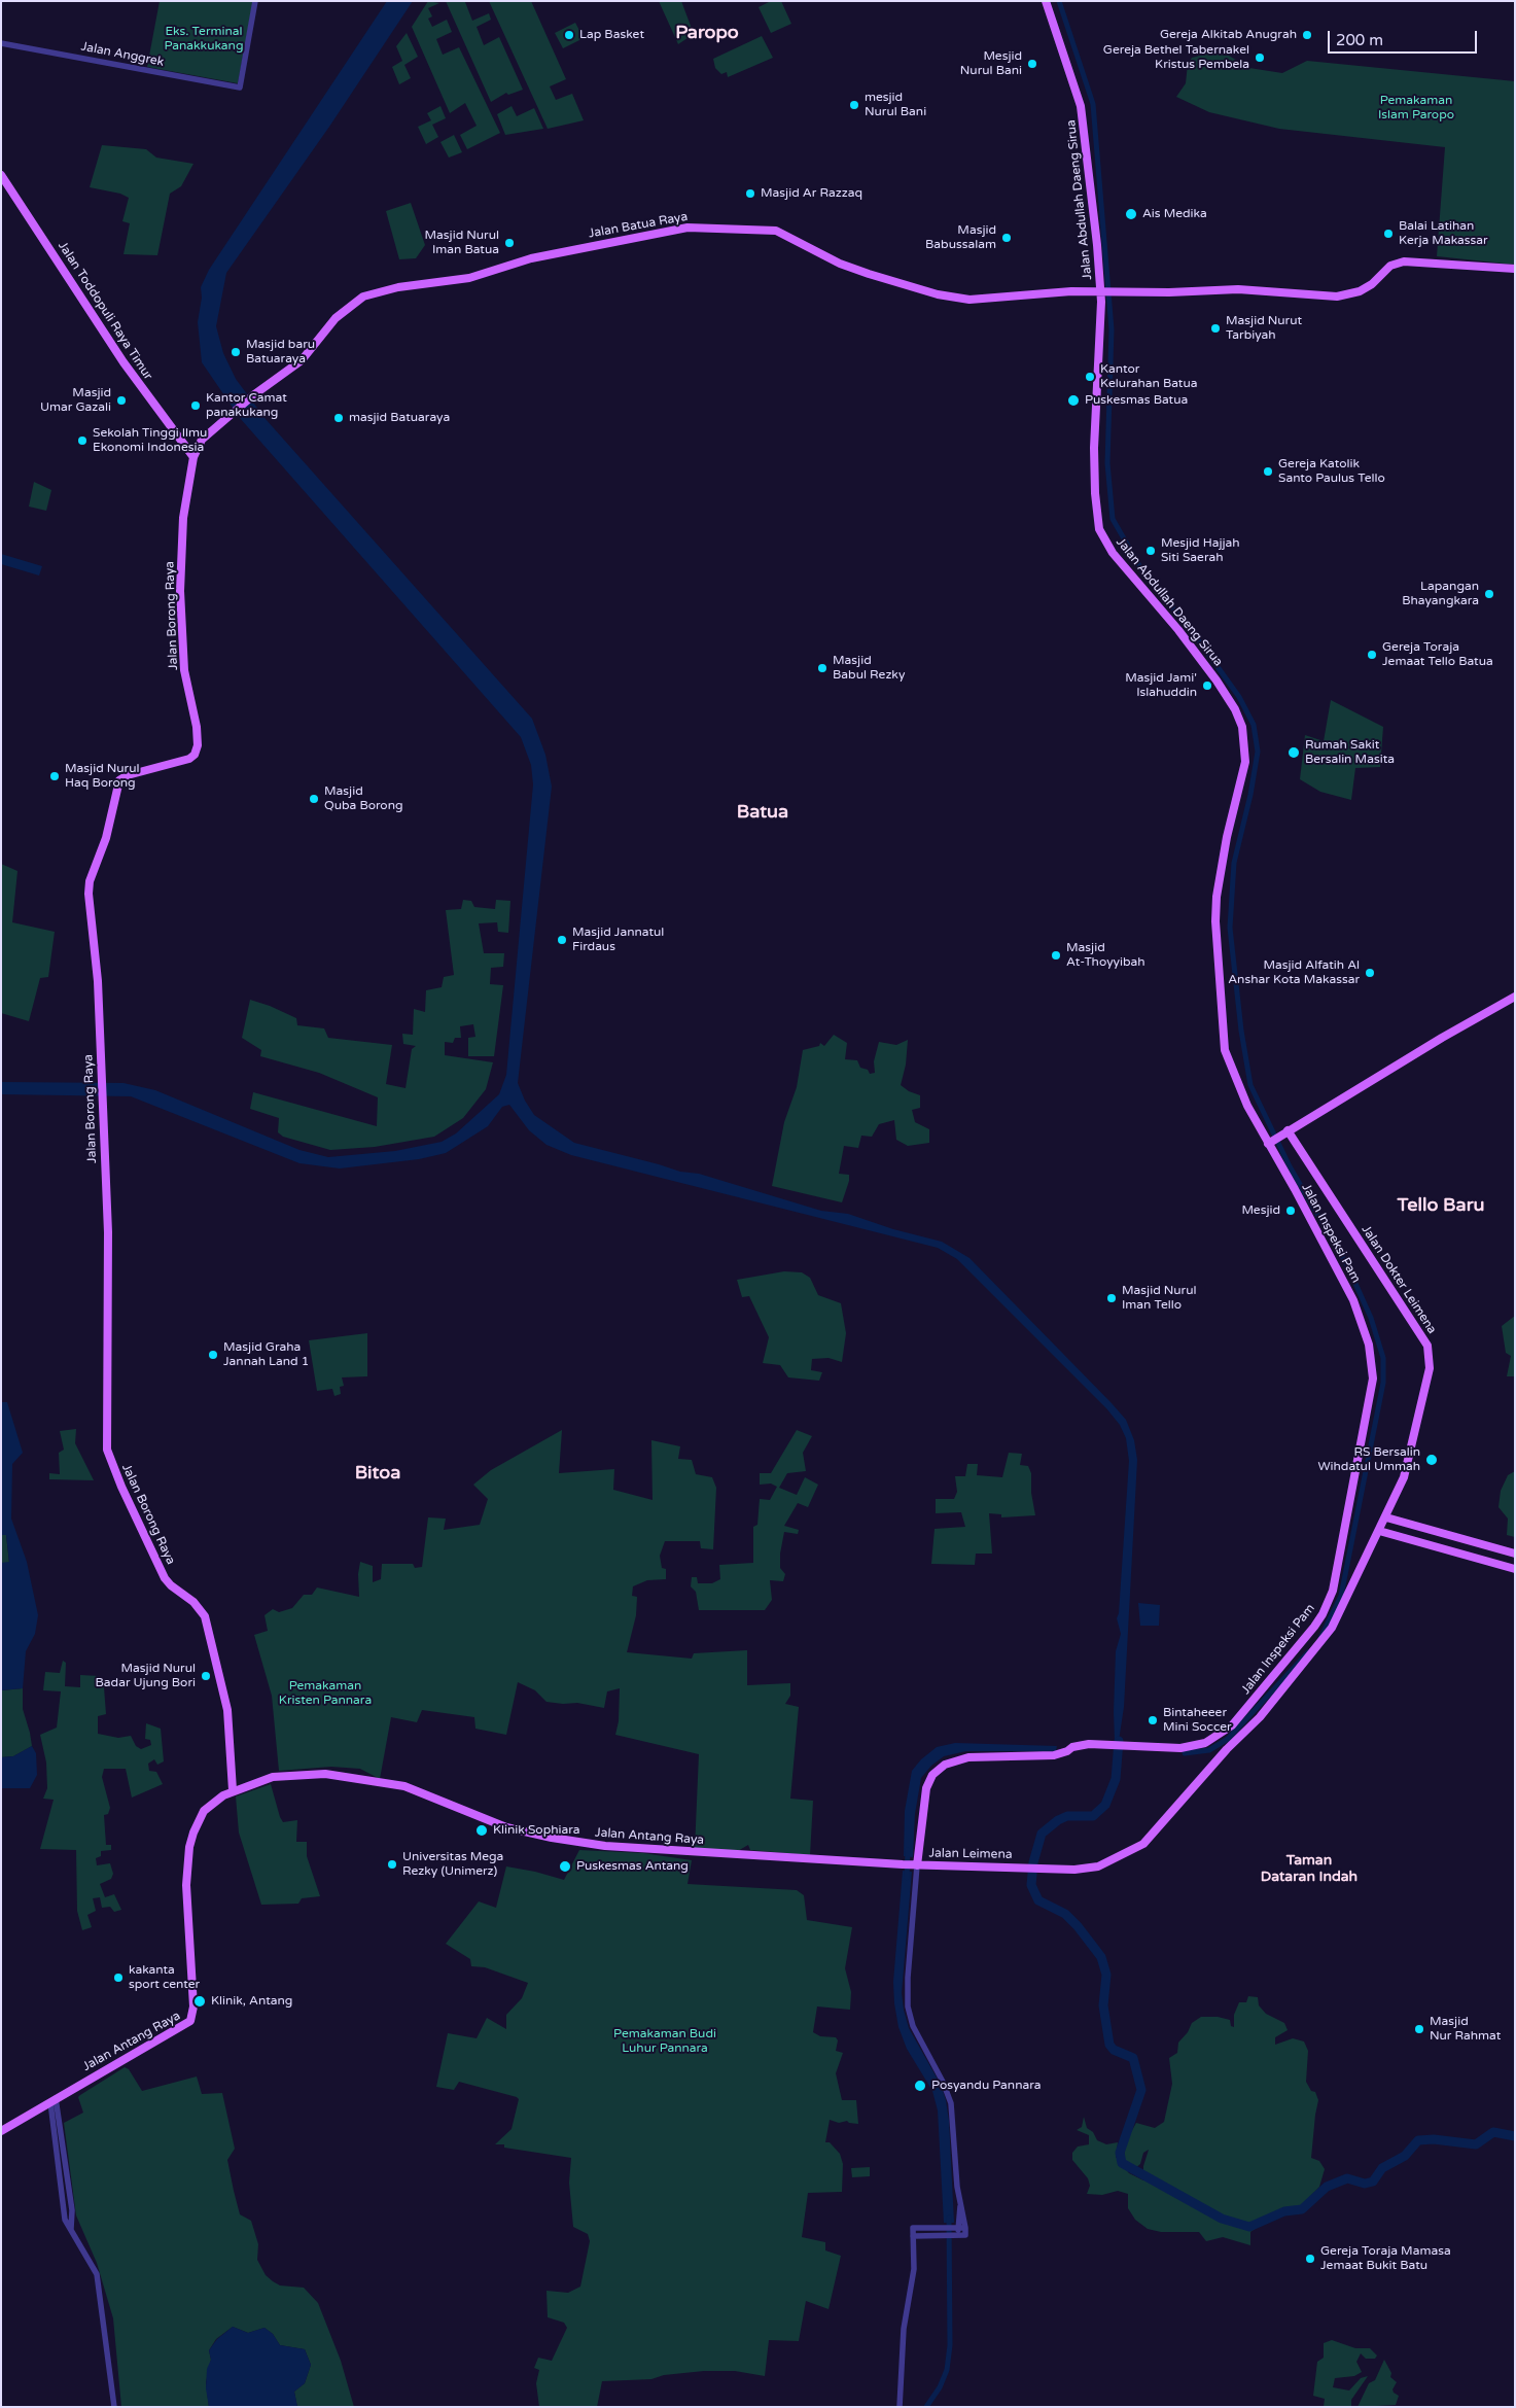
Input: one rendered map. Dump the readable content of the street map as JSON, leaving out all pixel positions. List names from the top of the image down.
{
  "streets": {
    "main road": [
      "Jalan Abdullah Daeng Sirua",
      "Jalan Batua Raya",
      "Jalan Toddopuli Raya Timur",
      "Jalan Borong Raya",
      "Jalan Inspeksi Pam",
      "Jalan Dokter Leimena",
      "Jalan Antang Raya",
      "Jalan Leimena"
    ],
    "street": ["Jalan Anggrek"]
  },
  "crossings": [
    ["Jalan Abdullah Daeng Sirua", "Jalan Batua Raya"],
    ["Jalan Abdullah Daeng Sirua", "Jalan Inspeksi Pam"],
    ["Jalan Batua Raya", "Jalan Toddopuli Raya Timur"],
    ["Jalan Batua Raya", "Jalan Borong Raya"],
    ["Jalan Toddopuli Raya Timur", "Jalan Borong Raya"],
    ["Jalan Borong Raya", "Jalan Antang Raya"],
    ["Jalan Inspeksi Pam", "Jalan Leimena"],
    ["Jalan Dokter Leimena", "Jalan Leimena"],
    ["Jalan Antang Raya", "Jalan Leimena"]
  ],
  "districts": [
    "Paropo",
    "Batua",
    "Tello Baru",
    "Bitoa",
    "Taman Dataran Indah"
  ],
  "parks": [
    "Eks. Terminal Panakkukang",
    "Pemakaman Islam Paropo",
    "Pemakaman Kristen Pannara",
    "Pemakaman Budi Luhur Pannara"
  ],
  "places": [
    "Lap Basket",
    "Gereja Alkitab Anugrah",
    "Gereja Bethel Tabernakel Kristus Pembela",
    "Mesjid Nurul Bani",
    "mesjid Nurul Bani",
    "Masjid Ar Razzaq",
    "Ais Medika",
    "Balai Latihan Kerja Makassar",
    "Masjid Babussalam",
    "Masjid Nurul Iman Batua",
    "Masjid Nurut Tarbiyah",
    "Masjid baru Batuaraya",
    "Kantor Kelurahan Batua",
    "Masjid Umar Gazali",
    "Puskesmas Batua",
    "Kantor Camat panakukang",
    "masjid Batuaraya",
    "Sekolah Tinggi Ilmu Ekonomi Indonesia",
    "Gereja Katolik Santo Paulus Tello",
    "Mesjid Hajjah Siti Saerah",
    "Lapangan Bhayangkara",
    "Gereja Toraja Jemaat Tello Batua",
    "Masjid Babul Rezky",
    "Masjid Jami' Islahuddin",
    "Rumah Sakit Bersalin Masita",
    "Masjid Nurul Haq Borong",
    "Masjid Quba Borong",
    "Masjid Jannatul Firdaus",
    "Masjid At-Thoyyibah",
    "Masjid Alfatih Al Anshar Kota Makassar",
    "Mesjid",
    "Masjid Nurul Iman Tello",
    "Masjid Graha Jannah Land 1",
    "RS Bersalin Wihdatul Ummah",
    "Masjid Nurul Badar Ujung Bori",
    "Bintaheeer Mini Soccer",
    "Klinik Sophiara",
    "Universitas Mega Rezky (Unimerz)",
    "Puskesmas Antang",
    "kakanta sport center",
    "Klinik, Antang",
    "Masjid Nur Rahmat",
    "Posyandu Pannara",
    "Gereja Toraja Mamasa Jemaat Bukit Batu"
  ],
  "scale_bar": "200 m"
}
